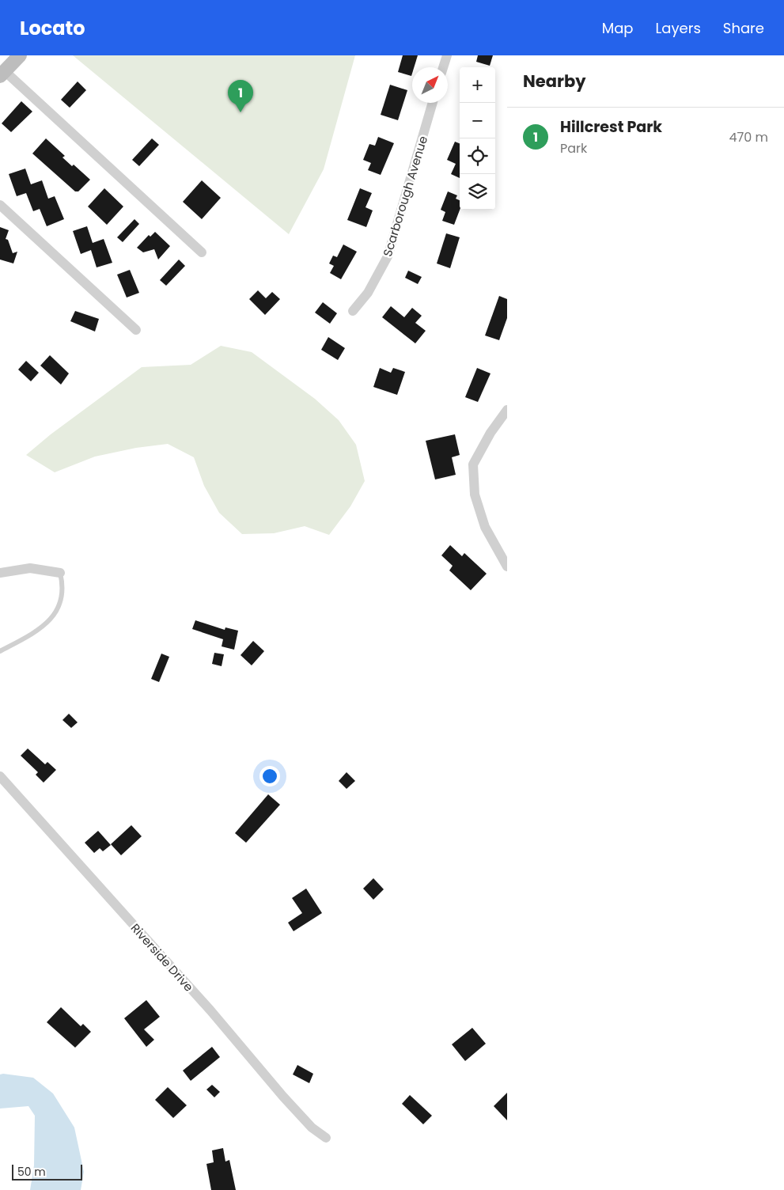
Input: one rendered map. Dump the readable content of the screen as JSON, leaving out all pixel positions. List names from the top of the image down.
{
  "streets": {
    "street": ["Scarborough Avenue", "Riverside Drive"]
  },
  "scale_bar": "50 m",
  "north": "top right",
  "page": {
    "header": "Locato",
    "nav": ["Map", "Layers", "Share"],
    "heading": "Nearby",
    "map_buttons": ["+", "−"],
    "pins": "1",
    "list": [
      {
        "mark": "1",
        "name": "Hillcrest Park",
        "note": "Park",
        "value": "470 m"
      }
    ],
    "scale": "50 m"
  }
}
